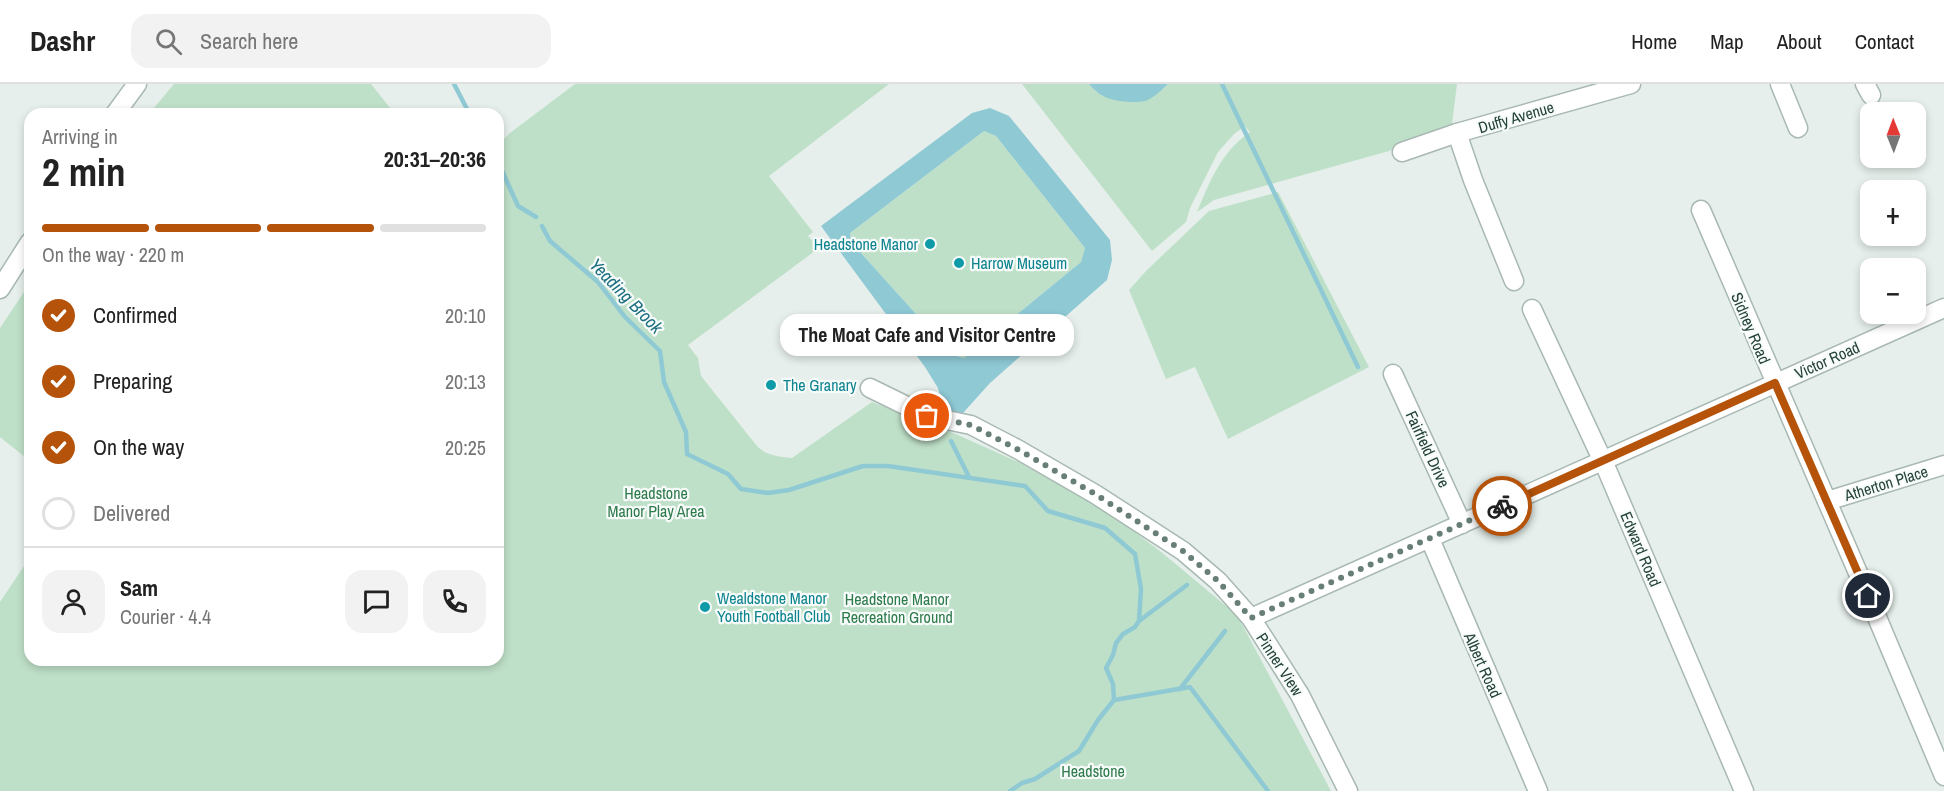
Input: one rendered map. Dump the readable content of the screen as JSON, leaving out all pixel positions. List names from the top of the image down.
{
  "streets": {
    "street": [
      "Duffy Avenue",
      "Sidney Road",
      "Victor Road",
      "Fairfield Drive",
      "Atherton Place",
      "Edward Road",
      "Pinner View",
      "Albert Road"
    ]
  },
  "crossings": [
    ["Sidney Road", "Victor Road"],
    ["Sidney Road", "Atherton Place"],
    ["Victor Road", "Fairfield Drive"],
    ["Victor Road", "Edward Road"],
    ["Victor Road", "Pinner View"],
    ["Victor Road", "Albert Road"]
  ],
  "water": ["Yeading Brook"],
  "parks": ["Headstone Manor Play Area", "Headstone Manor Recreation Ground", "Headstone"],
  "places": [
    "Headstone Manor",
    "Harrow Museum",
    "The Granary",
    "The Moat Cafe and Visitor Centre",
    "Wealdstone Manor Youth Football Club"
  ],
  "north": "top",
  "page": {
    "header": "Dashr",
    "search": "Search here",
    "nav": [
      "Home",
      "Map",
      "About",
      "Contact"
    ],
    "map_buttons": ["+", "−"],
    "heading": ["2 min", "Arriving in", "20:31–20:36"],
    "panel": ["Sam", "Courier · 4.4"],
    "bar": "On the way · 220 m",
    "list": [
      ["Confirmed", "20:10"],
      ["Preparing", "20:13"],
      ["On the way", "20:25"],
      "Delivered"
    ],
    "bubble": "The Moat Cafe and Visitor Centre"
  }
}
